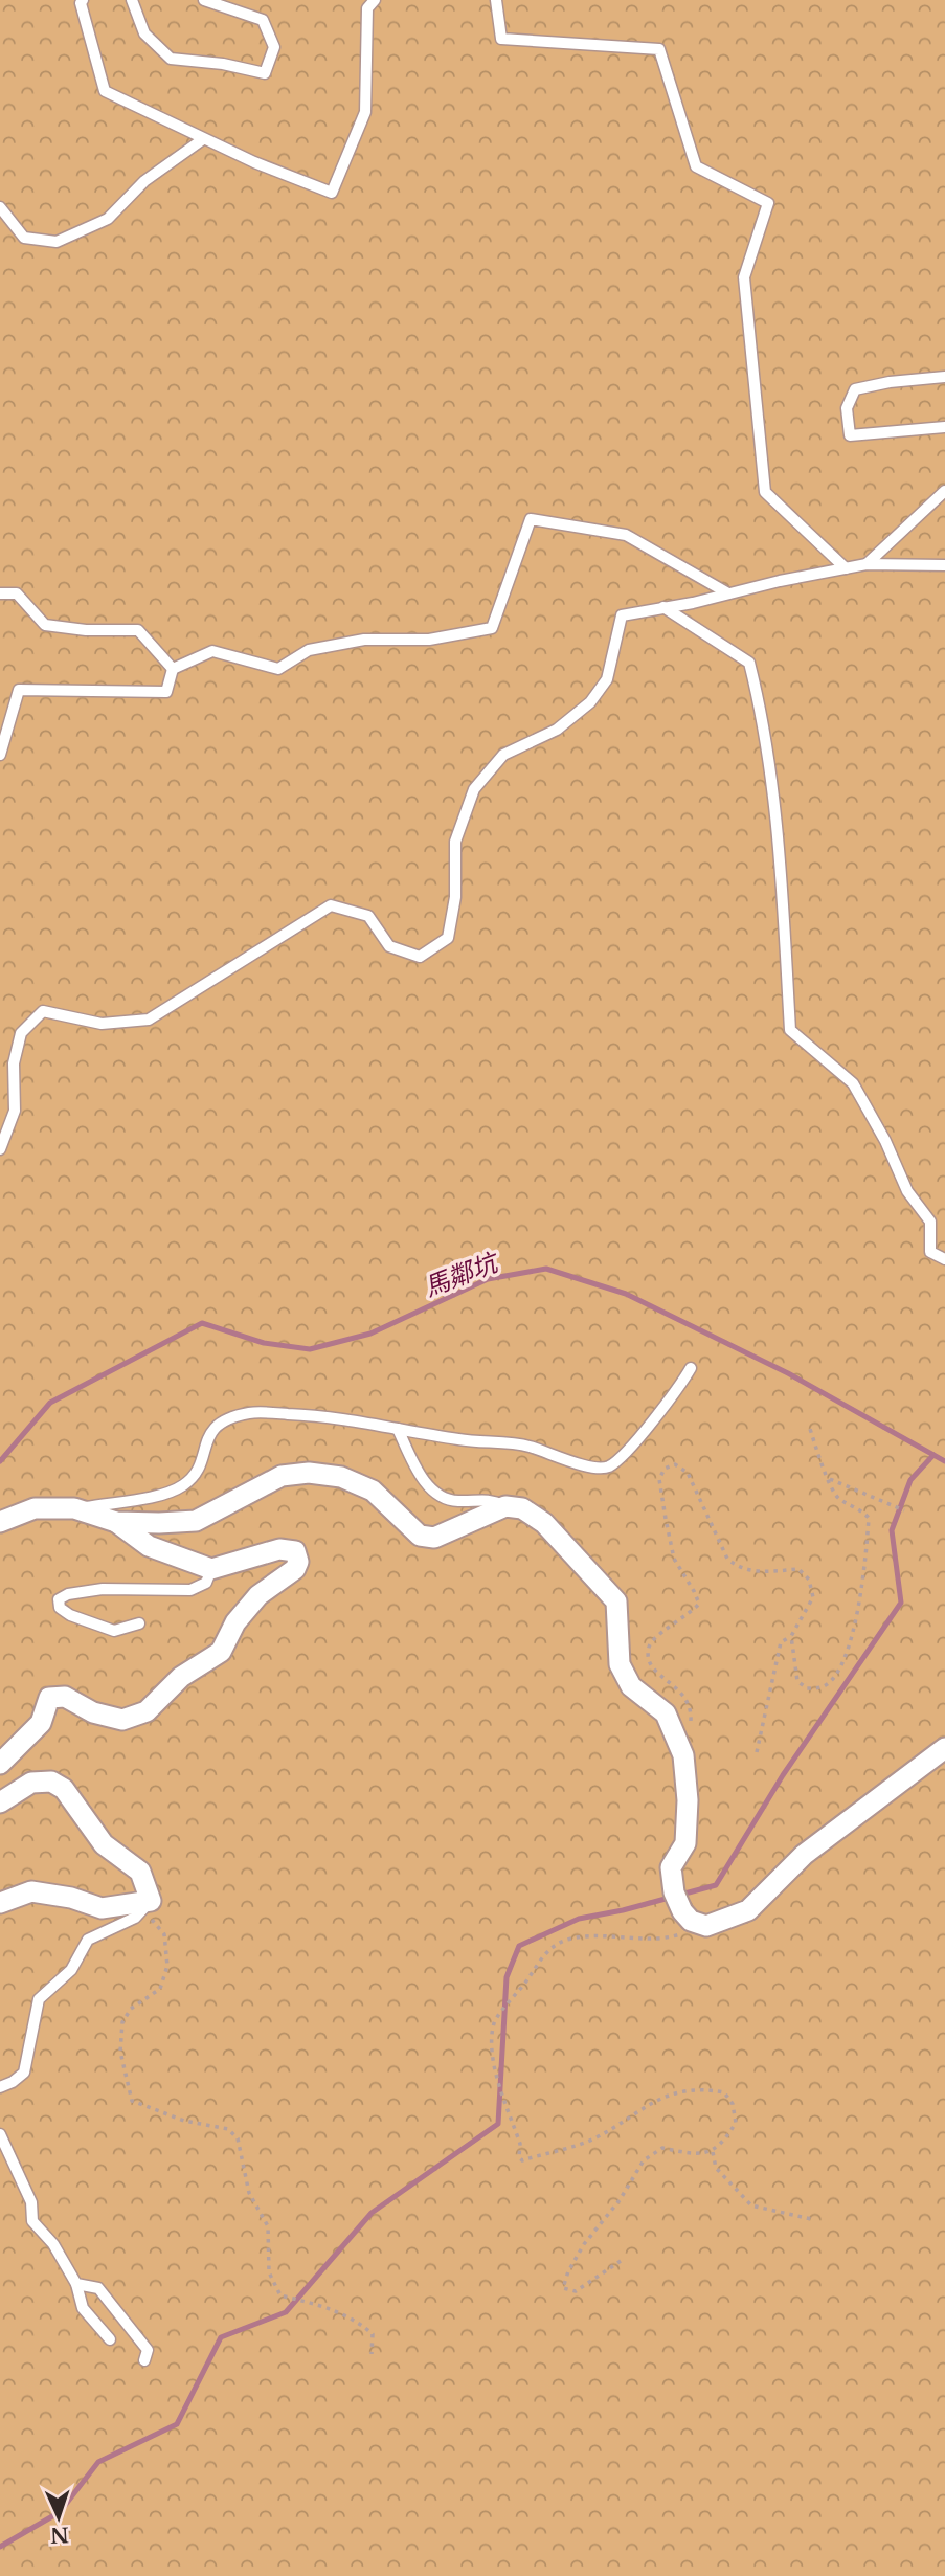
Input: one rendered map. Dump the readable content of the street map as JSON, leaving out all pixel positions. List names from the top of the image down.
{
  "water": ["馬鄰坑"],
  "north": "bottom"
}
